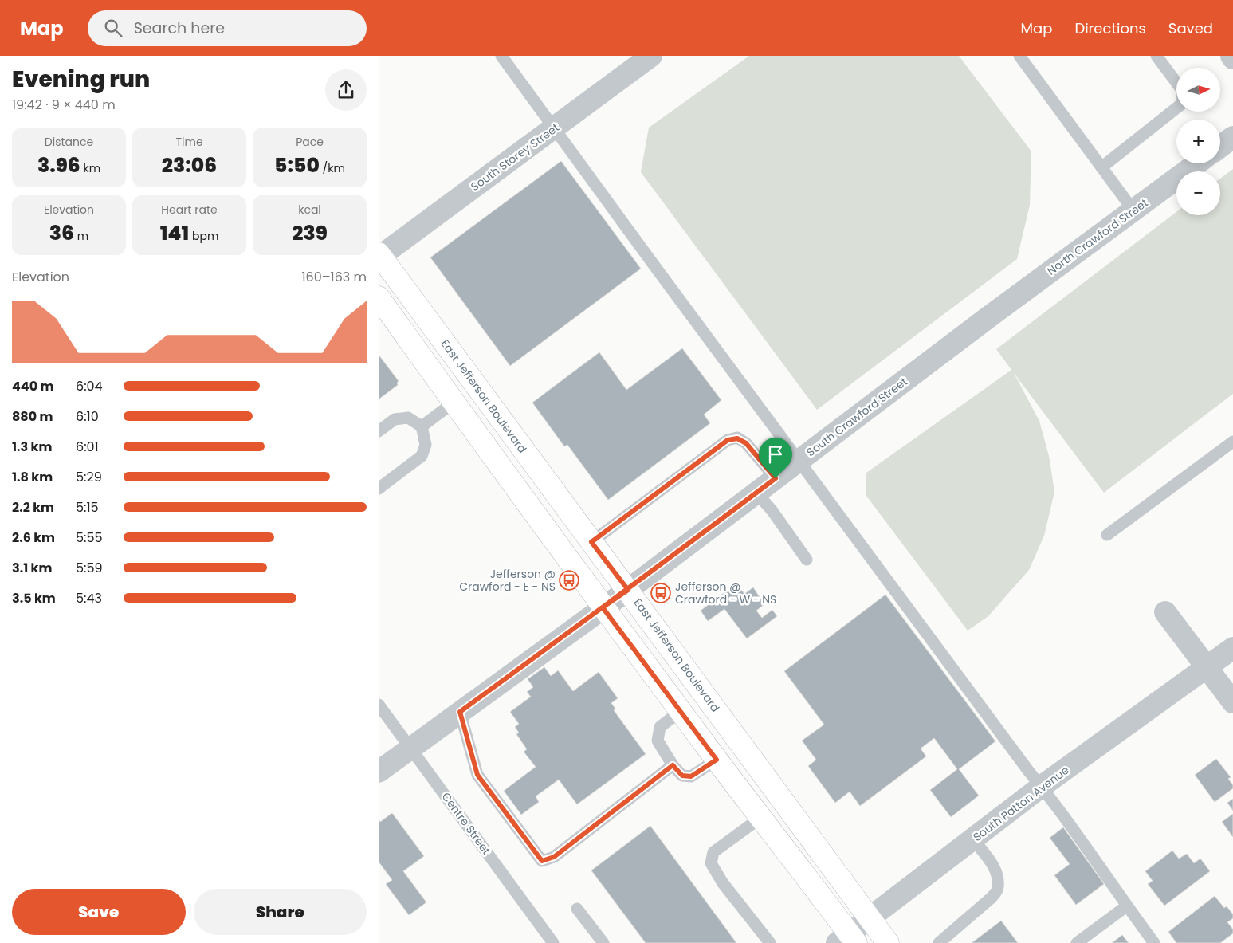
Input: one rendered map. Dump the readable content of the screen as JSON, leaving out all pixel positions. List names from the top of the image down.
{
  "streets": {
    "main road": ["East Jefferson Boulevard"],
    "street": [
      "South Storey Street",
      "North Crawford Street",
      "South Crawford Street",
      "South Patton Avenue"
    ],
    "lane": ["Centre Street"]
  },
  "crossings": [
    ["South Storey Street", "East Jefferson Boulevard"],
    ["North Crawford Street", "South Crawford Street"],
    ["East Jefferson Boulevard", "South Crawford Street"],
    ["East Jefferson Boulevard", "South Patton Avenue"],
    ["South Crawford Street", "Centre Street"]
  ],
  "places": {
    "bus stop": ["Jefferson @ Crawford - E - NS", "Jefferson @ Crawford - W - NS"]
  },
  "north": "right",
  "page": {
    "header": "Map",
    "search": "Search here",
    "nav": ["Map", "Directions", "Saved"],
    "heading": ["Evening run", "19:42 · 9 × 440 m"],
    "map_buttons": ["+", "−"],
    "stats": [
      ["Distance", "3.96 km"],
      ["Time", "23:06"],
      ["Pace", "5:50 /km"],
      ["Elevation", "36 m"],
      ["Heart rate", "141 bpm"],
      ["kcal", "239"]
    ],
    "chart": ["Elevation", "160–163 m"],
    "list": [
      {
        "name": "440 m",
        "note": "6:04"
      },
      {
        "name": "880 m",
        "note": "6:10"
      },
      {
        "name": "1.3 km",
        "note": "6:01"
      },
      {
        "name": "1.8 km",
        "note": "5:29"
      },
      {
        "name": "2.2 km",
        "note": "5:15"
      },
      {
        "name": "2.6 km",
        "note": "5:55"
      },
      {
        "name": "3.1 km",
        "note": "5:59"
      },
      {
        "name": "3.5 km",
        "note": "5:43"
      }
    ],
    "buttons": ["Save", "Share"]
  }
}
